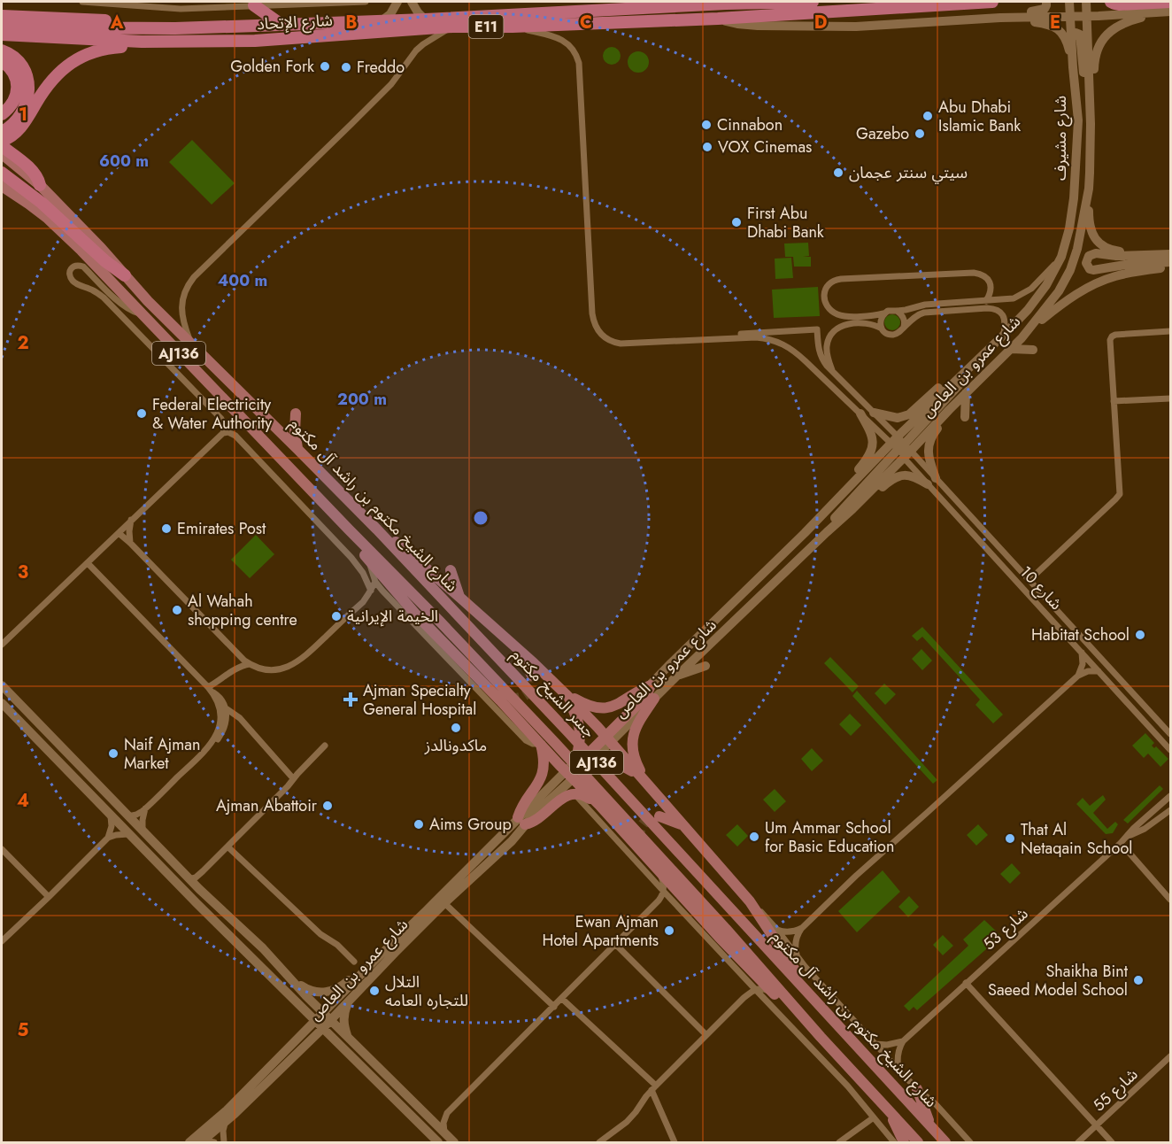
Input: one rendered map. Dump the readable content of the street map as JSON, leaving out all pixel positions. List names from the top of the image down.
{
  "streets": {
    "highway": ["شارع الإتحاد", "E11"],
    "main road": [
      "شارع مشيرف",
      "AJ136",
      "شارع عمرو بن العاص",
      "شارع الشيخ مكتوم بن راشد آل مكتوم",
      "جسر الشيخ مكتوم"
    ],
    "street": ["شارع 10", "شارع 53", "شارع 55"]
  },
  "crossings": [
    ["شارع الإتحاد", "E11"],
    ["شارع الإتحاد", "شارع مشيرف"],
    ["شارع مشيرف", "شارع عمرو بن العاص"],
    ["AJ136", "جسر الشيخ مكتوم"],
    ["شارع عمرو بن العاص", "شارع 10"],
    ["شارع الشيخ مكتوم بن راشد آل مكتوم", "جسر الشيخ مكتوم"]
  ],
  "places": {
    "other": [
      "Golden Fork",
      "Freddo",
      "Abu Dhabi Islamic Bank",
      "Cinnabon",
      "Gazebo",
      "VOX Cinemas",
      "سيتي سنتر عجمان",
      "First Abu Dhabi Bank",
      "Federal Electricity & Water Authority",
      "Emirates Post",
      "Al Wahah shopping centre",
      "الخيمة الإيرانية",
      "Habitat School",
      "ماكدونالدز",
      "Naif Ajman Market",
      "Ajman Abattoir",
      "Aims Group",
      "Um Ammar School for Basic Education",
      "That Al Netaqain School",
      "Ewan Ajman Hotel Apartments",
      "Shaikha Bint Saeed Model School",
      "التلال للتجاره العامه"
    ],
    "health": ["Ajman Specialty General Hospital"]
  },
  "grid": {
    "columns": [
      "A",
      "B",
      "C",
      "D",
      "E"
    ],
    "rows": [
      "1",
      "2",
      "3",
      "4",
      "5"
    ]
  },
  "rings": ["600 m", "400 m", "200 m"]
}
